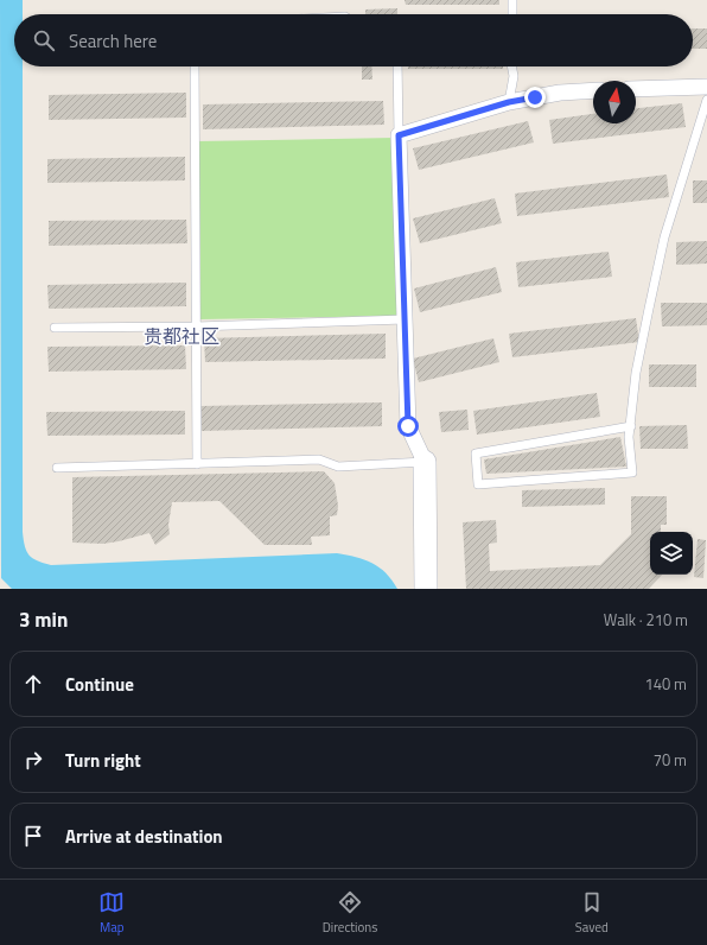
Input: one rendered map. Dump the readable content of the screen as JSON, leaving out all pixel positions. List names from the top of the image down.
{
  "districts": ["贵都社区"],
  "north": "top",
  "page": {
    "search": "Search here",
    "heading": ["3 min", "Walk · 210 m"],
    "list": [
      ["Continue", "140 m"],
      ["Turn right", "70 m"],
      "Arrive at destination"
    ],
    "nav": ["Map", "Directions", "Saved"]
  }
}
